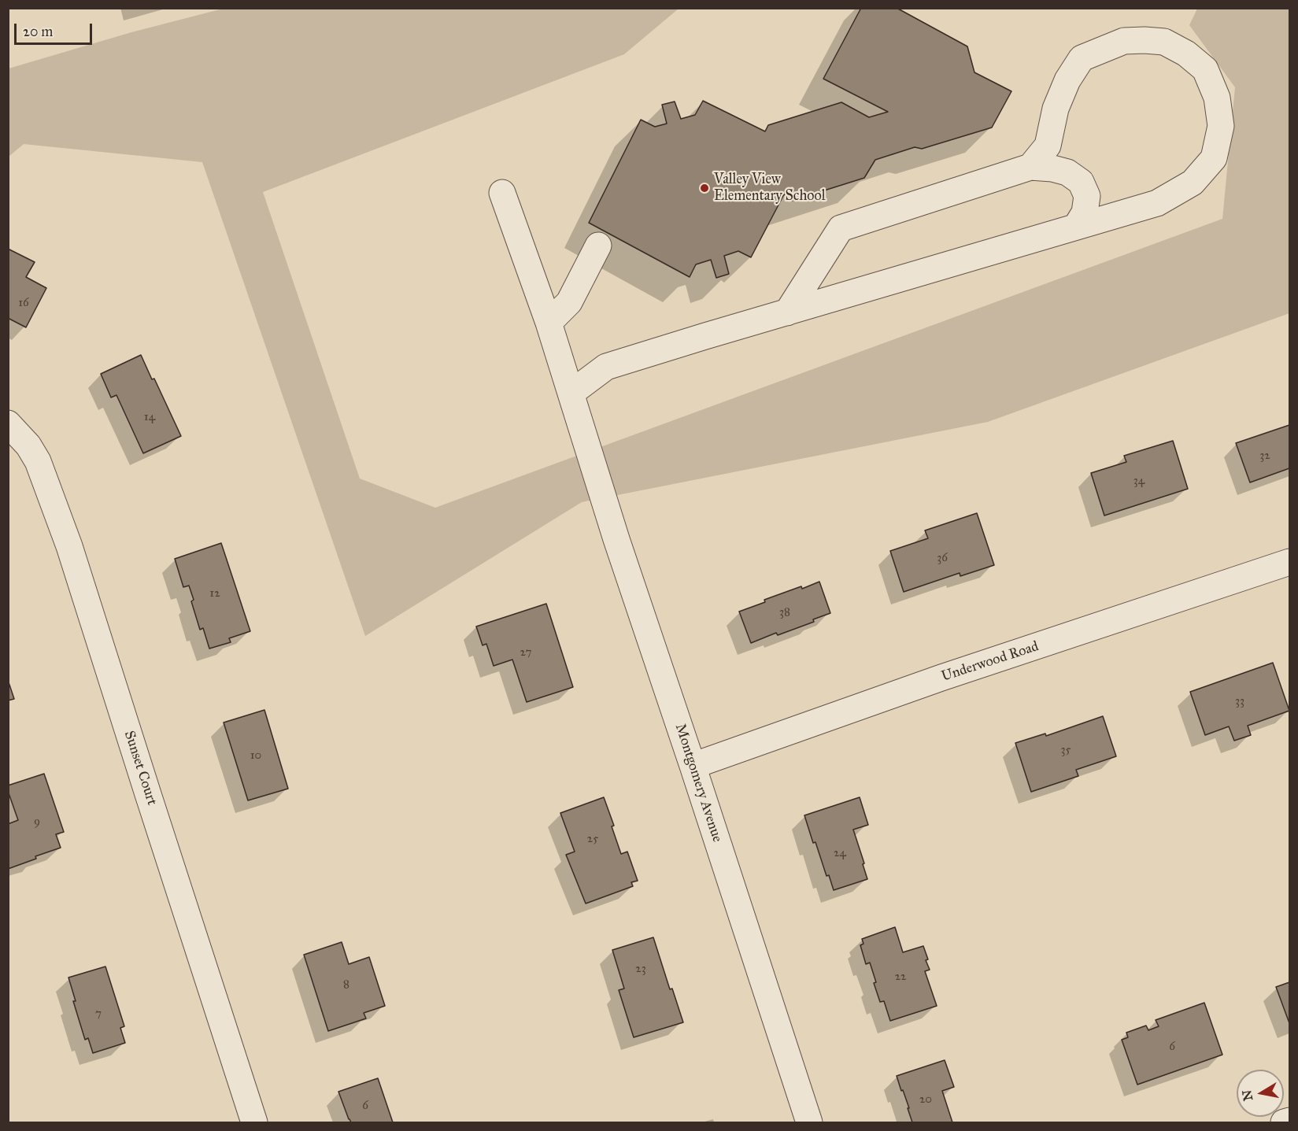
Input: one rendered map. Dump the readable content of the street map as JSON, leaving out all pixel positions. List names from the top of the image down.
{
  "streets": {
    "street": ["Underwood Road", "Sunset Court", "Montgomery Avenue"]
  },
  "crossings": [
    ["Underwood Road", "Montgomery Avenue"]
  ],
  "places": ["Valley View Elementary School"],
  "house_numbers": [
    "16",
    "14",
    "32",
    "34",
    "36",
    "12",
    "38",
    "27",
    "33",
    "35",
    "10",
    "9",
    "25",
    "24",
    "23",
    "22",
    "8",
    "7",
    "6",
    "20",
    "6"
  ],
  "scale_bar": "20 m",
  "north": "left"
}
